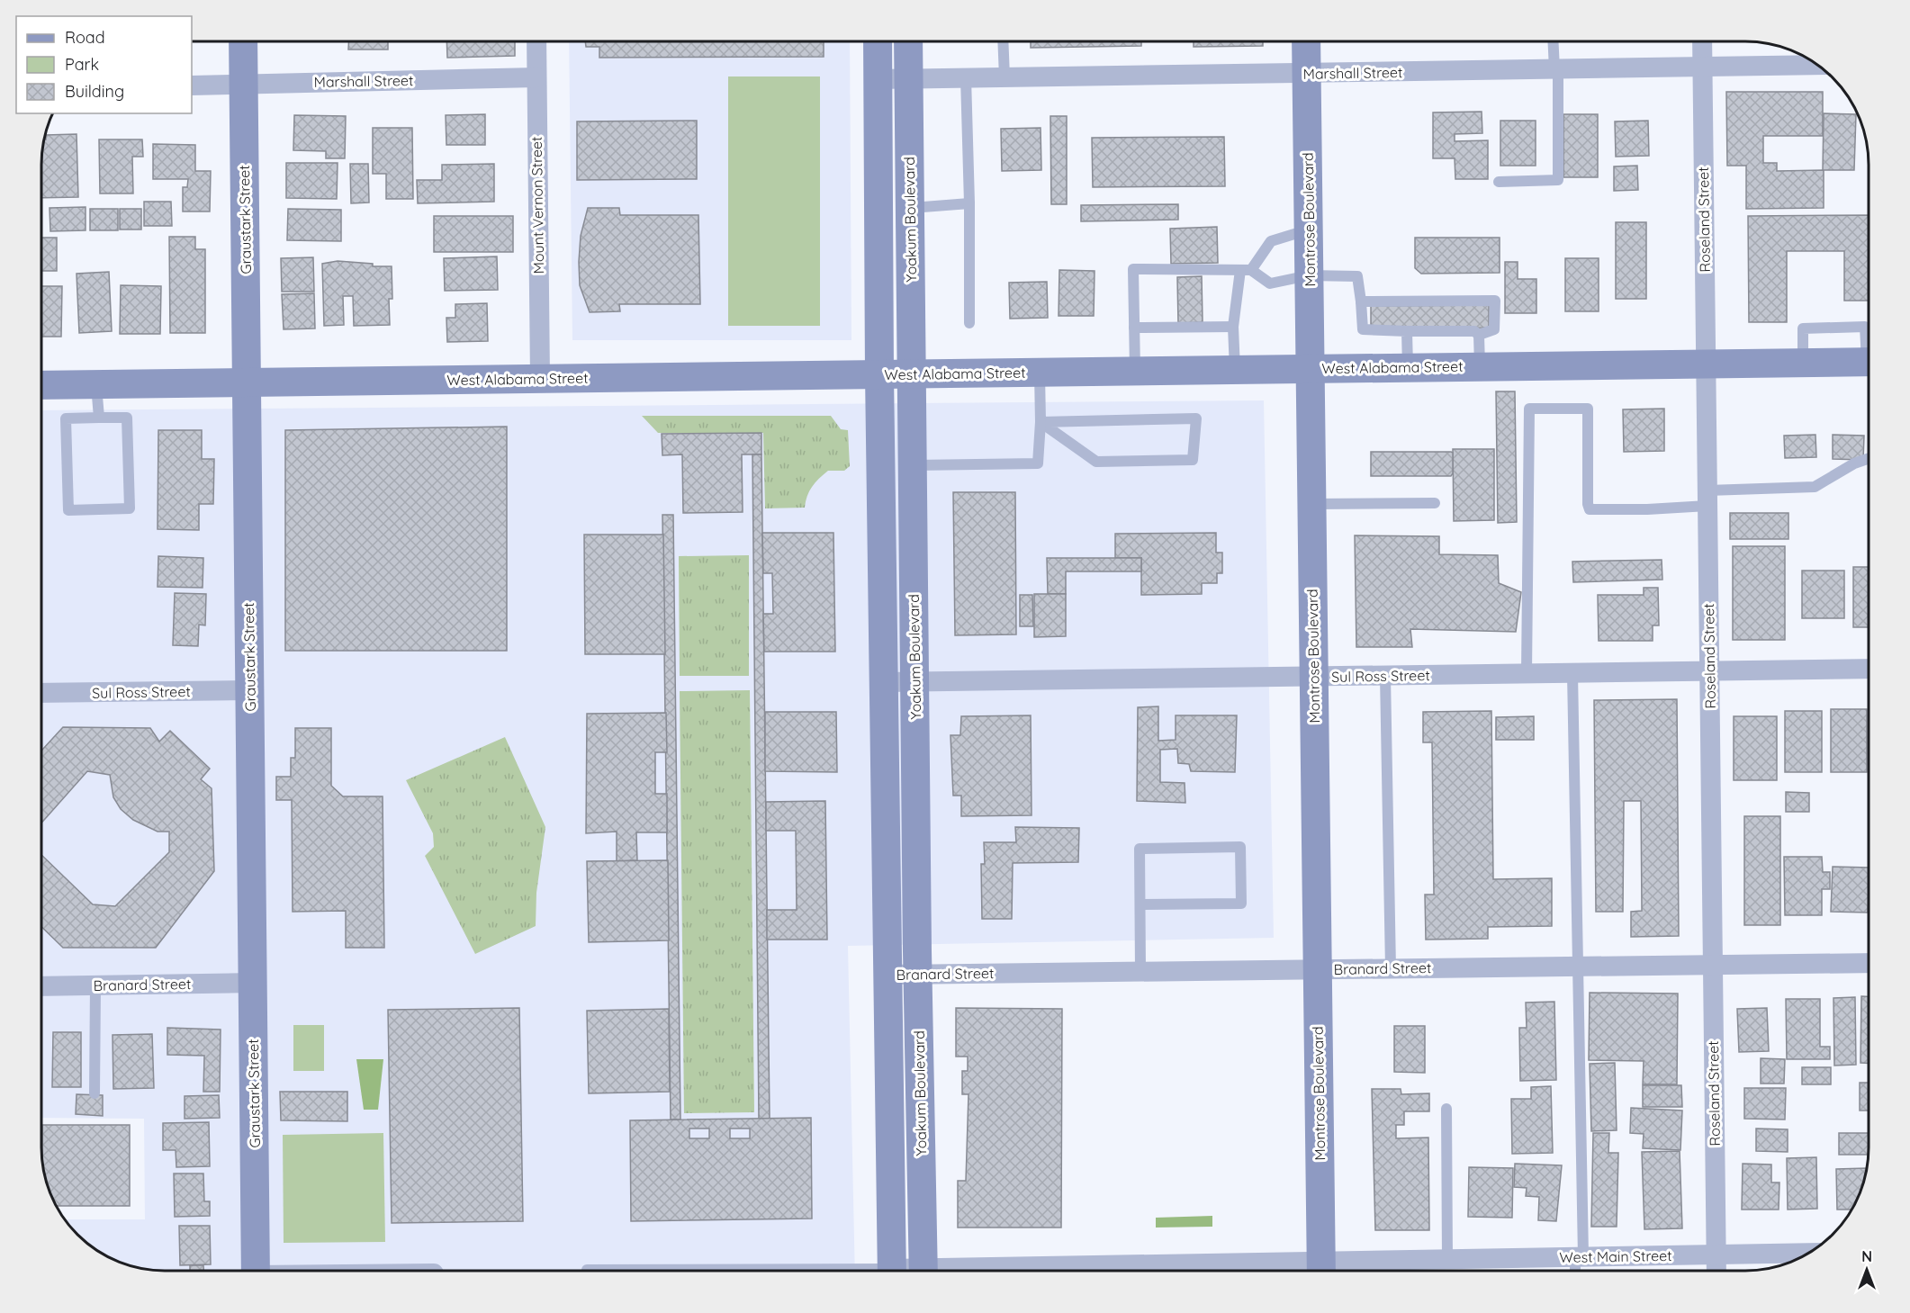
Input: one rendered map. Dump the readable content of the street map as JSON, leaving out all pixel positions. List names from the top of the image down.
{
  "streets": {
    "street": [
      "Marshall Street",
      "Mount Vernon Street",
      "Graustark Street",
      "Yoakum Boulevard",
      "Montrose Boulevard",
      "Roseland Street",
      "West Alabama Street",
      "Sul Ross Street",
      "Branard Street",
      "West Main Street"
    ]
  },
  "crossings": [
    ["Marshall Street", "Mount Vernon Street"],
    ["Marshall Street", "Graustark Street"],
    ["Marshall Street", "Yoakum Boulevard"],
    ["Marshall Street", "Montrose Boulevard"],
    ["Marshall Street", "Roseland Street"],
    ["Mount Vernon Street", "West Alabama Street"],
    ["Graustark Street", "West Alabama Street"],
    ["Graustark Street", "Sul Ross Street"],
    ["Graustark Street", "Branard Street"],
    ["Yoakum Boulevard", "West Alabama Street"],
    ["Yoakum Boulevard", "Sul Ross Street"],
    ["Yoakum Boulevard", "Branard Street"],
    ["Montrose Boulevard", "West Alabama Street"],
    ["Montrose Boulevard", "Sul Ross Street"],
    ["Montrose Boulevard", "Branard Street"],
    ["Roseland Street", "West Alabama Street"],
    ["Roseland Street", "Sul Ross Street"],
    ["Roseland Street", "Branard Street"],
    ["Roseland Street", "West Main Street"]
  ],
  "legend": ["Road", "Park", "Building"],
  "north": "top"
}
